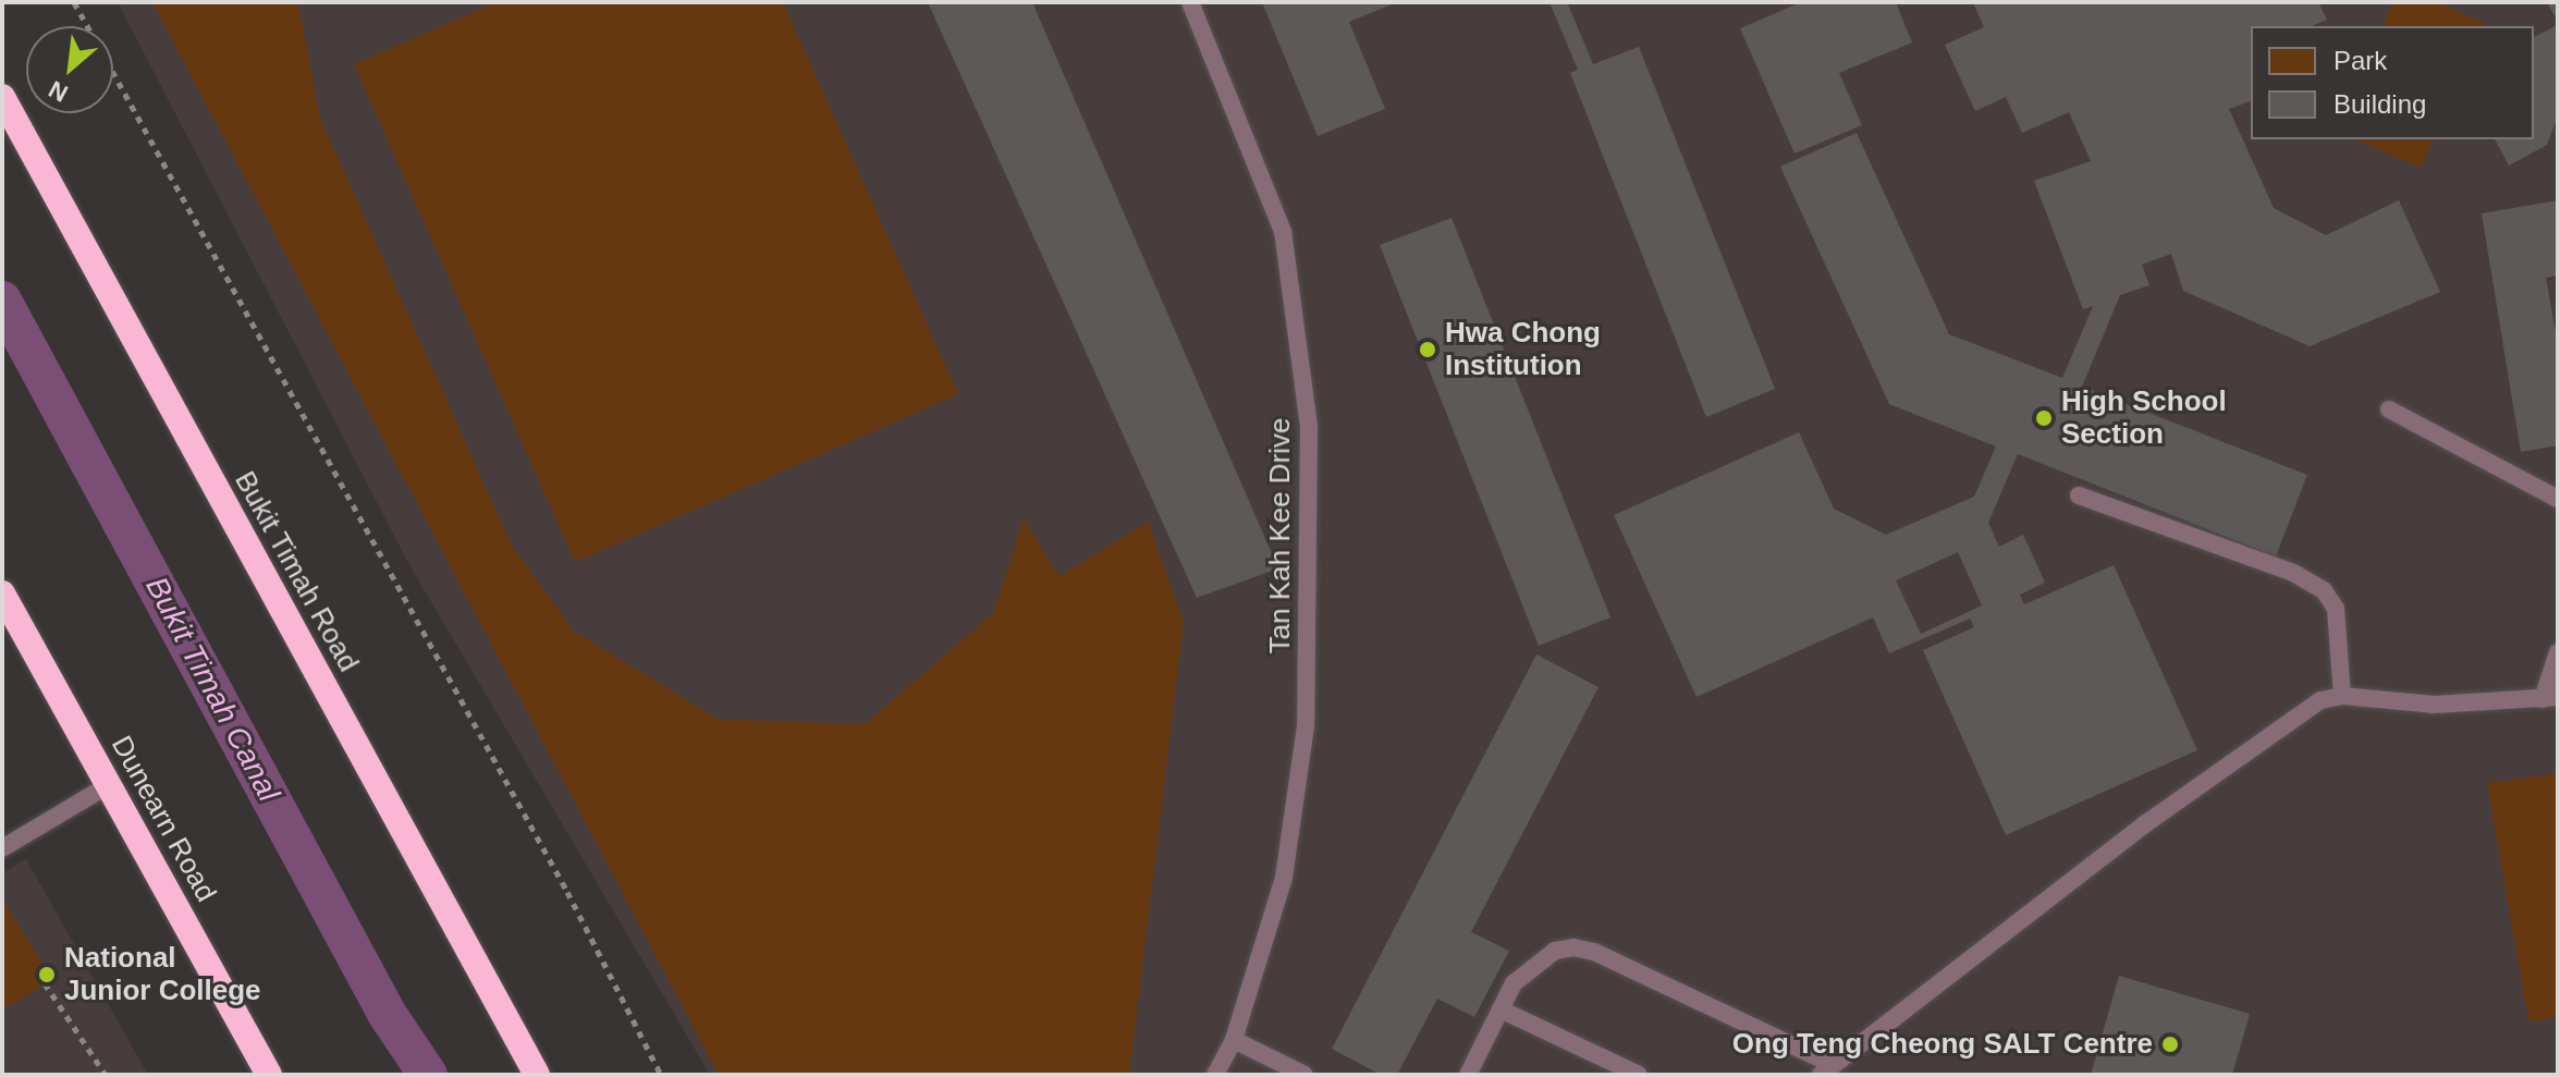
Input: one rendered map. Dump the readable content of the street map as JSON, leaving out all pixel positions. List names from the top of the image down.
{
  "streets": {
    "highway": ["Bukit Timah Road", "Dunearn Road"],
    "lane": ["Tan Kah Kee Drive"]
  },
  "water": ["Bukit Timah Canal"],
  "places": [
    "Hwa Chong Institution",
    "High School Section",
    "National Junior College",
    "Ong Teng Cheong SALT Centre"
  ],
  "legend": ["Park", "Building"],
  "north": "bottom left"
}
